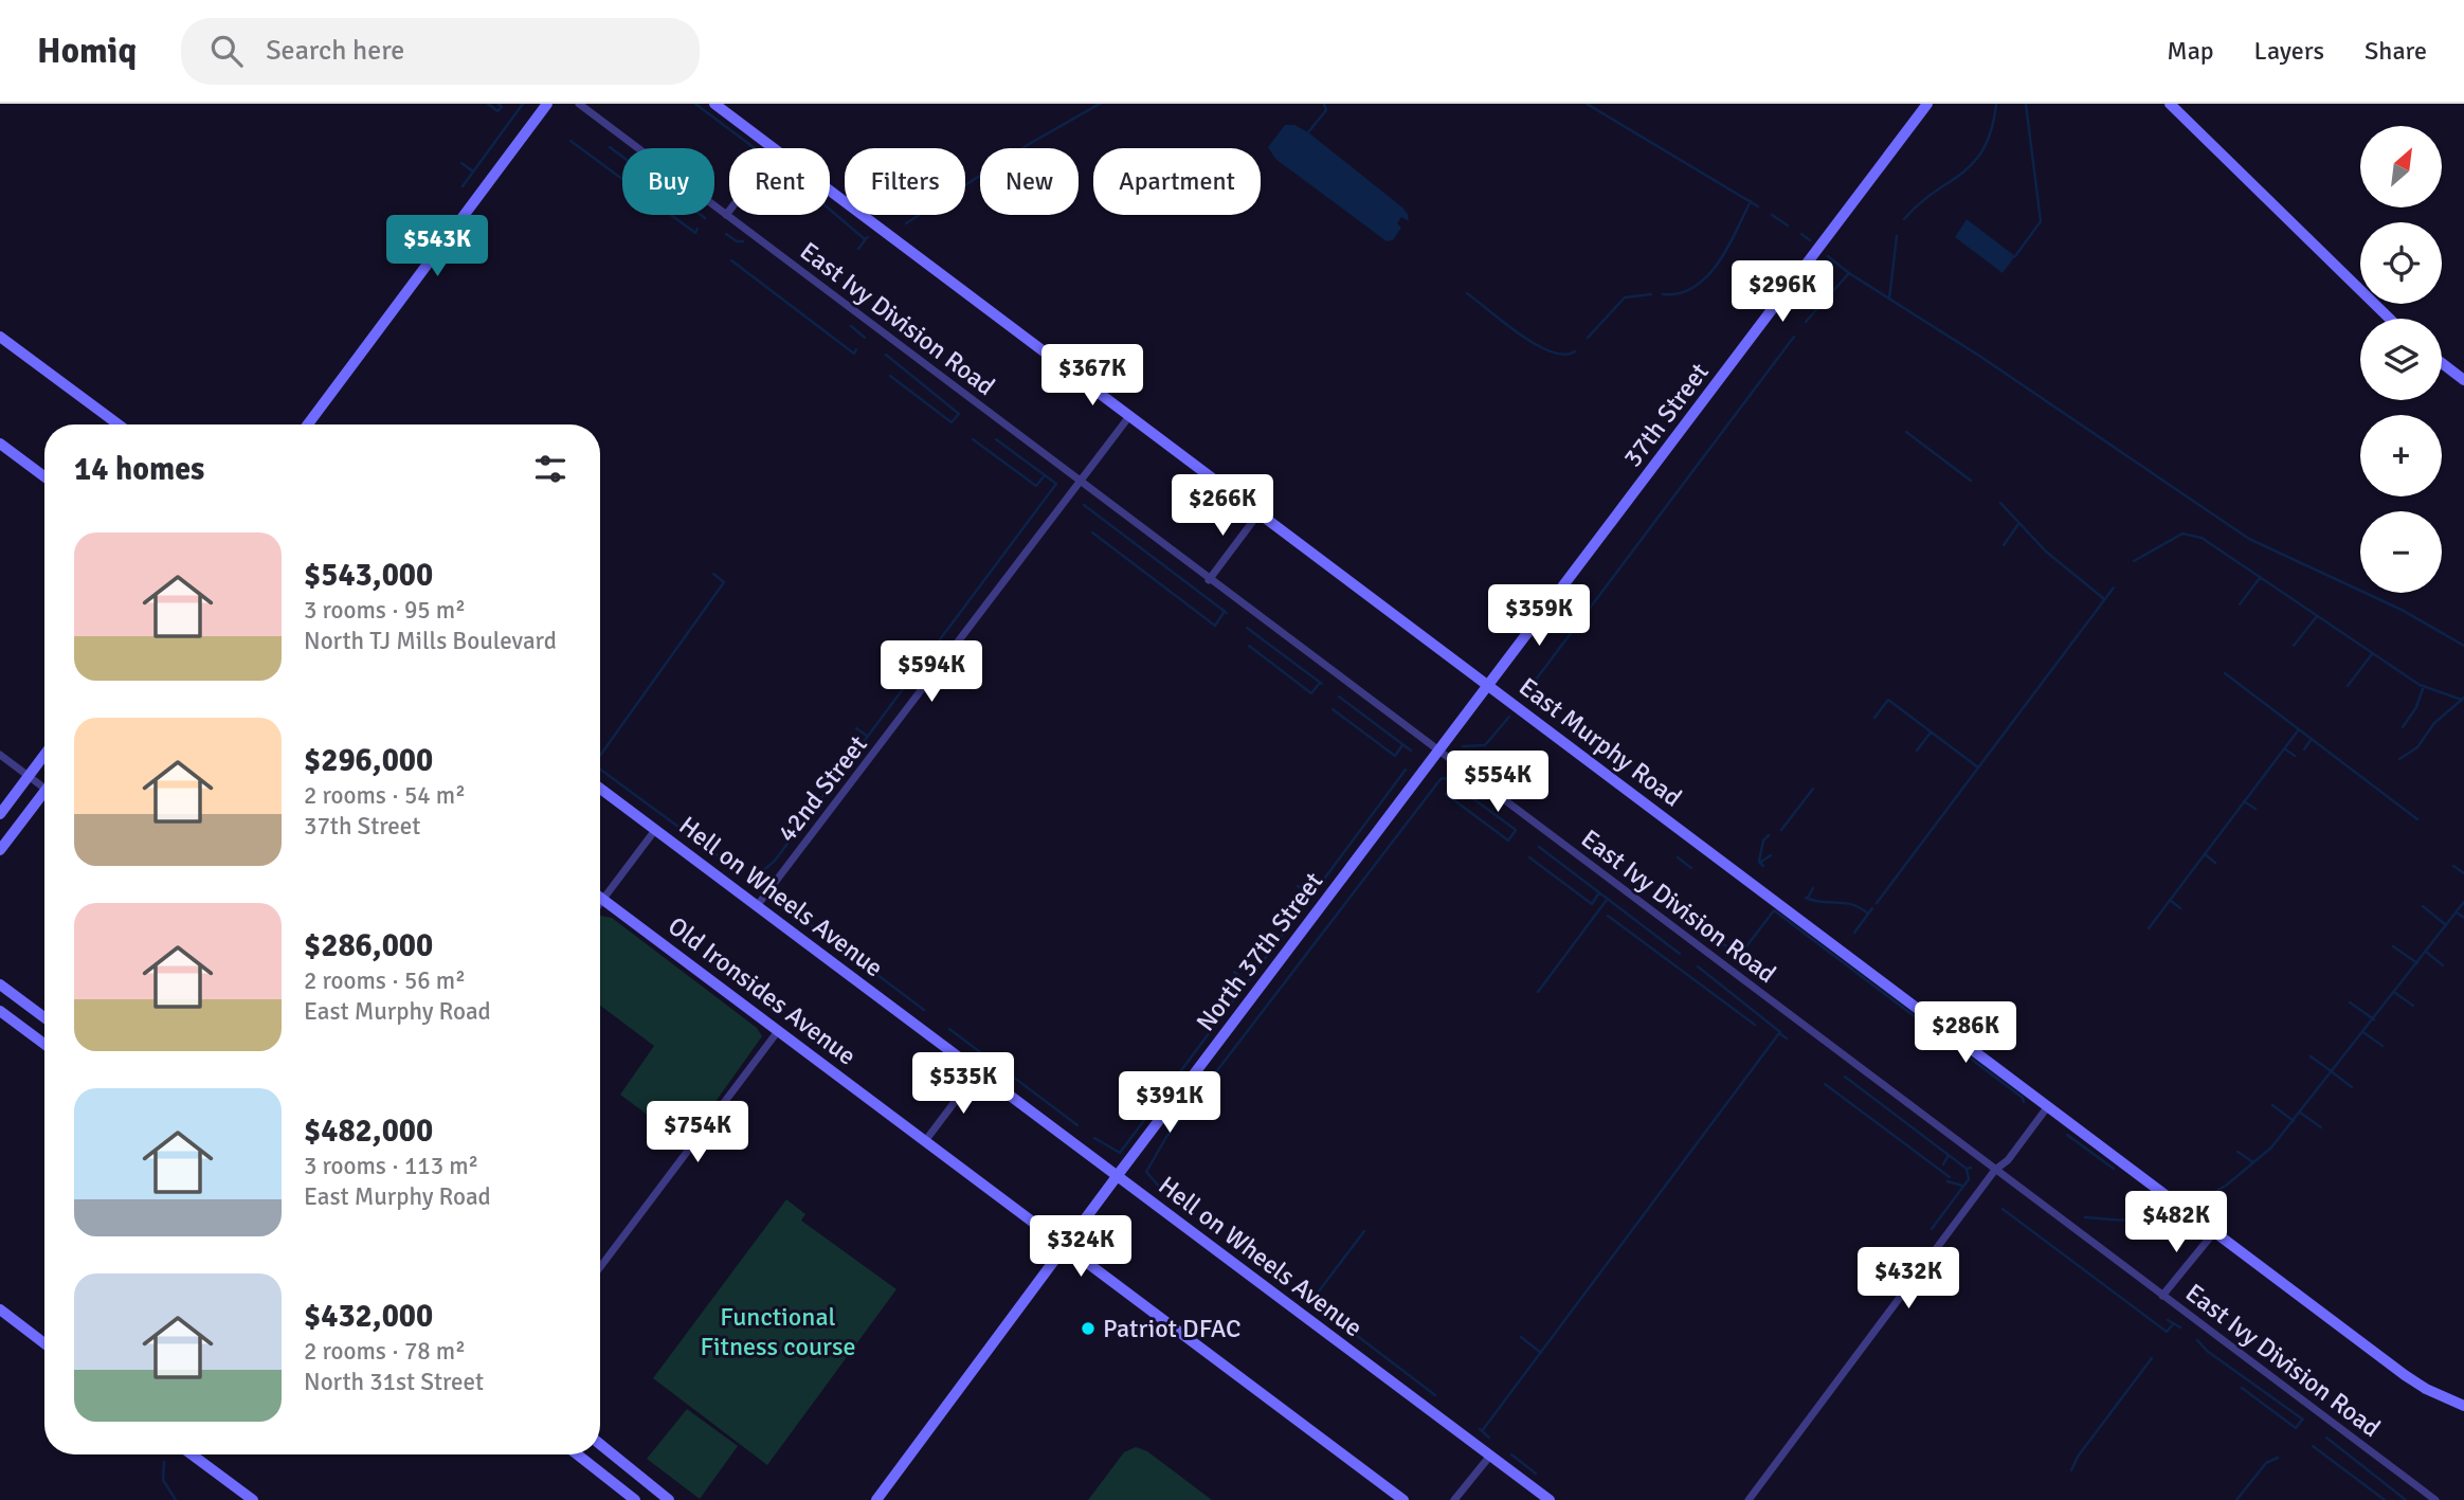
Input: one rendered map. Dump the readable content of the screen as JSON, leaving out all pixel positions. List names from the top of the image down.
{
  "streets": {
    "street": [
      "East Ivy Division Road",
      "37th Street",
      "East Murphy Road",
      "42nd Street",
      "Hell on Wheels Avenue",
      "North 37th Street",
      "Old Ironsides Avenue"
    ]
  },
  "crossings": [
    ["East Ivy Division Road", "37th Street"],
    ["East Ivy Division Road", "42nd Street"],
    ["East Ivy Division Road", "North 37th Street"],
    ["37th Street", "East Murphy Road"],
    ["37th Street", "North 37th Street"],
    ["East Murphy Road", "42nd Street"],
    ["42nd Street", "Hell on Wheels Avenue"],
    ["Hell on Wheels Avenue", "North 37th Street"],
    ["North 37th Street", "Old Ironsides Avenue"]
  ],
  "parks": ["Functional Fitness course"],
  "places": ["Patriot DFAC"],
  "north": "top right",
  "page": {
    "header": "Homiq",
    "search": "Search here",
    "nav": ["Map", "Layers", "Share"],
    "map_buttons": ["+", "−"],
    "chip": [
      "Buy",
      "Rent",
      "Filters",
      "New",
      "Apartment"
    ],
    "price": [
      "$543K",
      "$296K",
      "$367K",
      "$266K",
      "$359K",
      "$594K",
      "$554K",
      "$286K",
      "$535K",
      "$391K",
      "$754K",
      "$482K",
      "$324K",
      "$432K"
    ],
    "heading": "14 homes",
    "list": [
      {
        "name": "$543,000",
        "note": "3 rooms · 95 m² · North TJ Mills Boulevard"
      },
      {
        "name": "$296,000",
        "note": "2 rooms · 54 m² · 37th Street"
      },
      {
        "name": "$286,000",
        "note": "2 rooms · 56 m² · East Murphy Road"
      },
      {
        "name": "$482,000",
        "note": "3 rooms · 113 m² · East Murphy Road"
      },
      {
        "name": "$432,000",
        "note": "2 rooms · 78 m² · North 31st Street"
      }
    ]
  }
}
